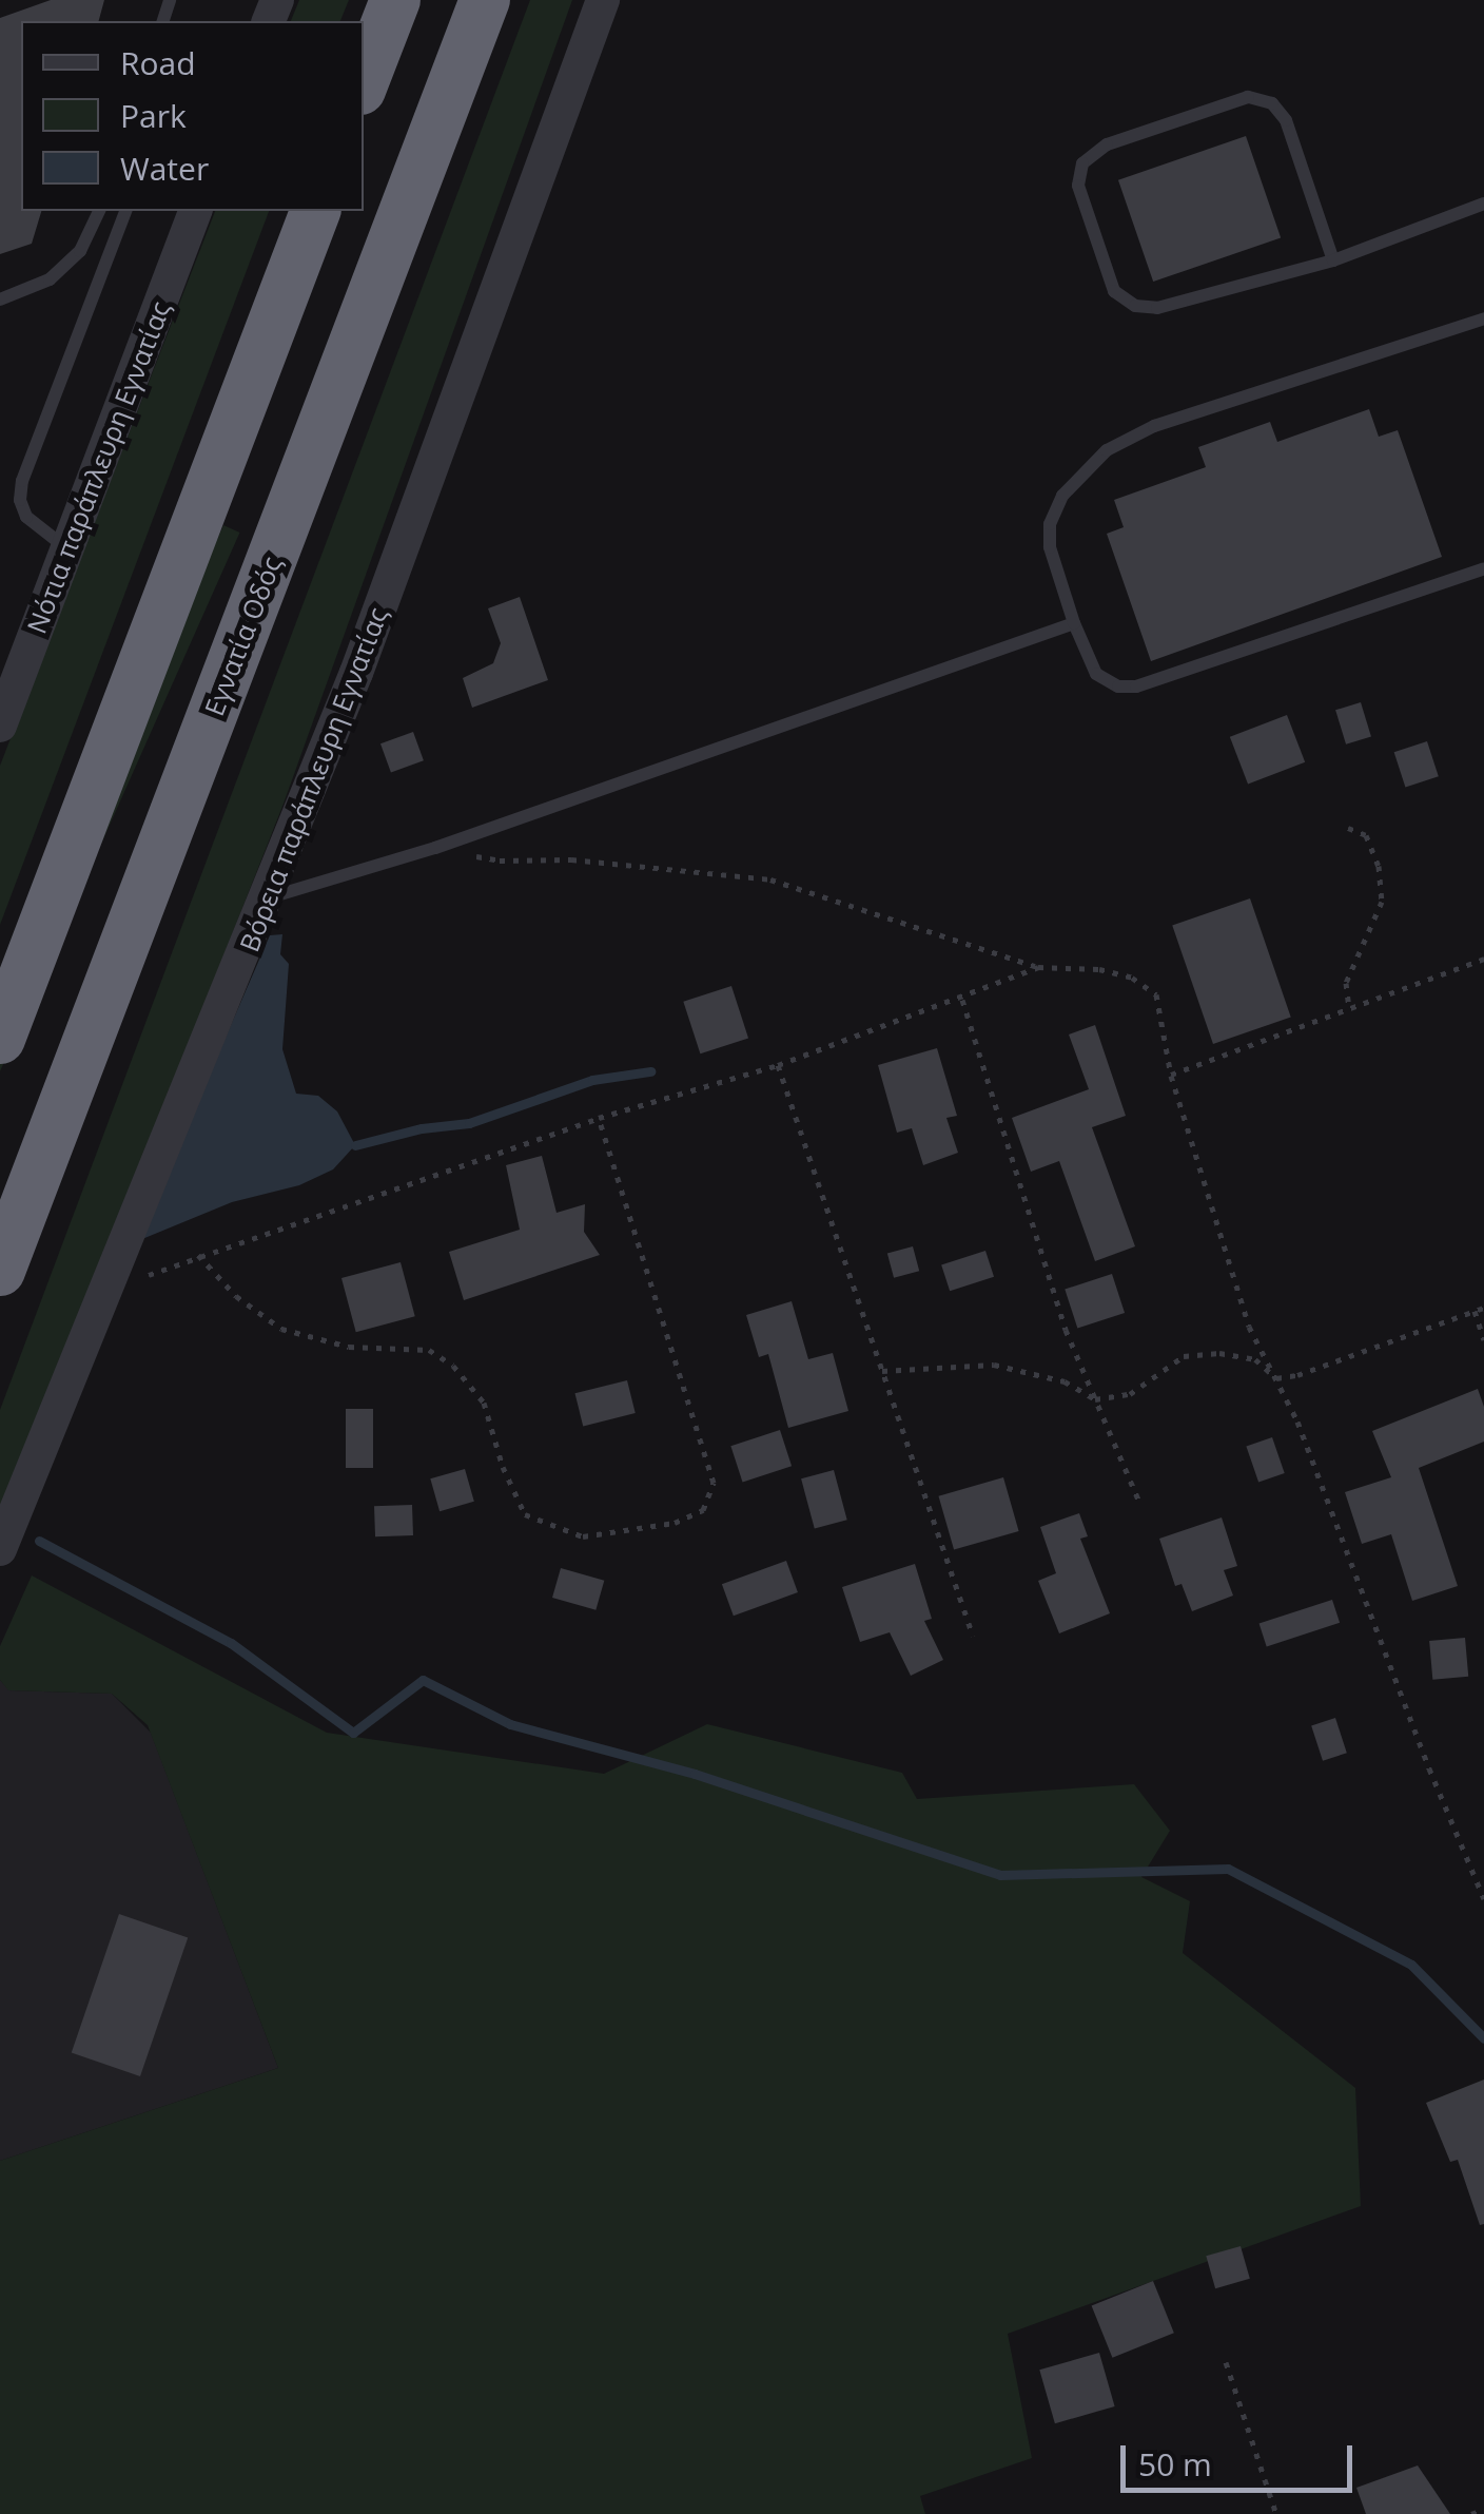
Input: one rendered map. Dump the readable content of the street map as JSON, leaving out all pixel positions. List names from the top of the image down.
{
  "streets": {
    "highway": ["Εγνατία Οδός"],
    "street": ["Νότια παράπλευρη Εγνατίας", "Βόρεια παράπλευρη Εγνατίας"]
  },
  "legend": ["Road", "Park", "Water"],
  "scale_bar": "50 m"
}
